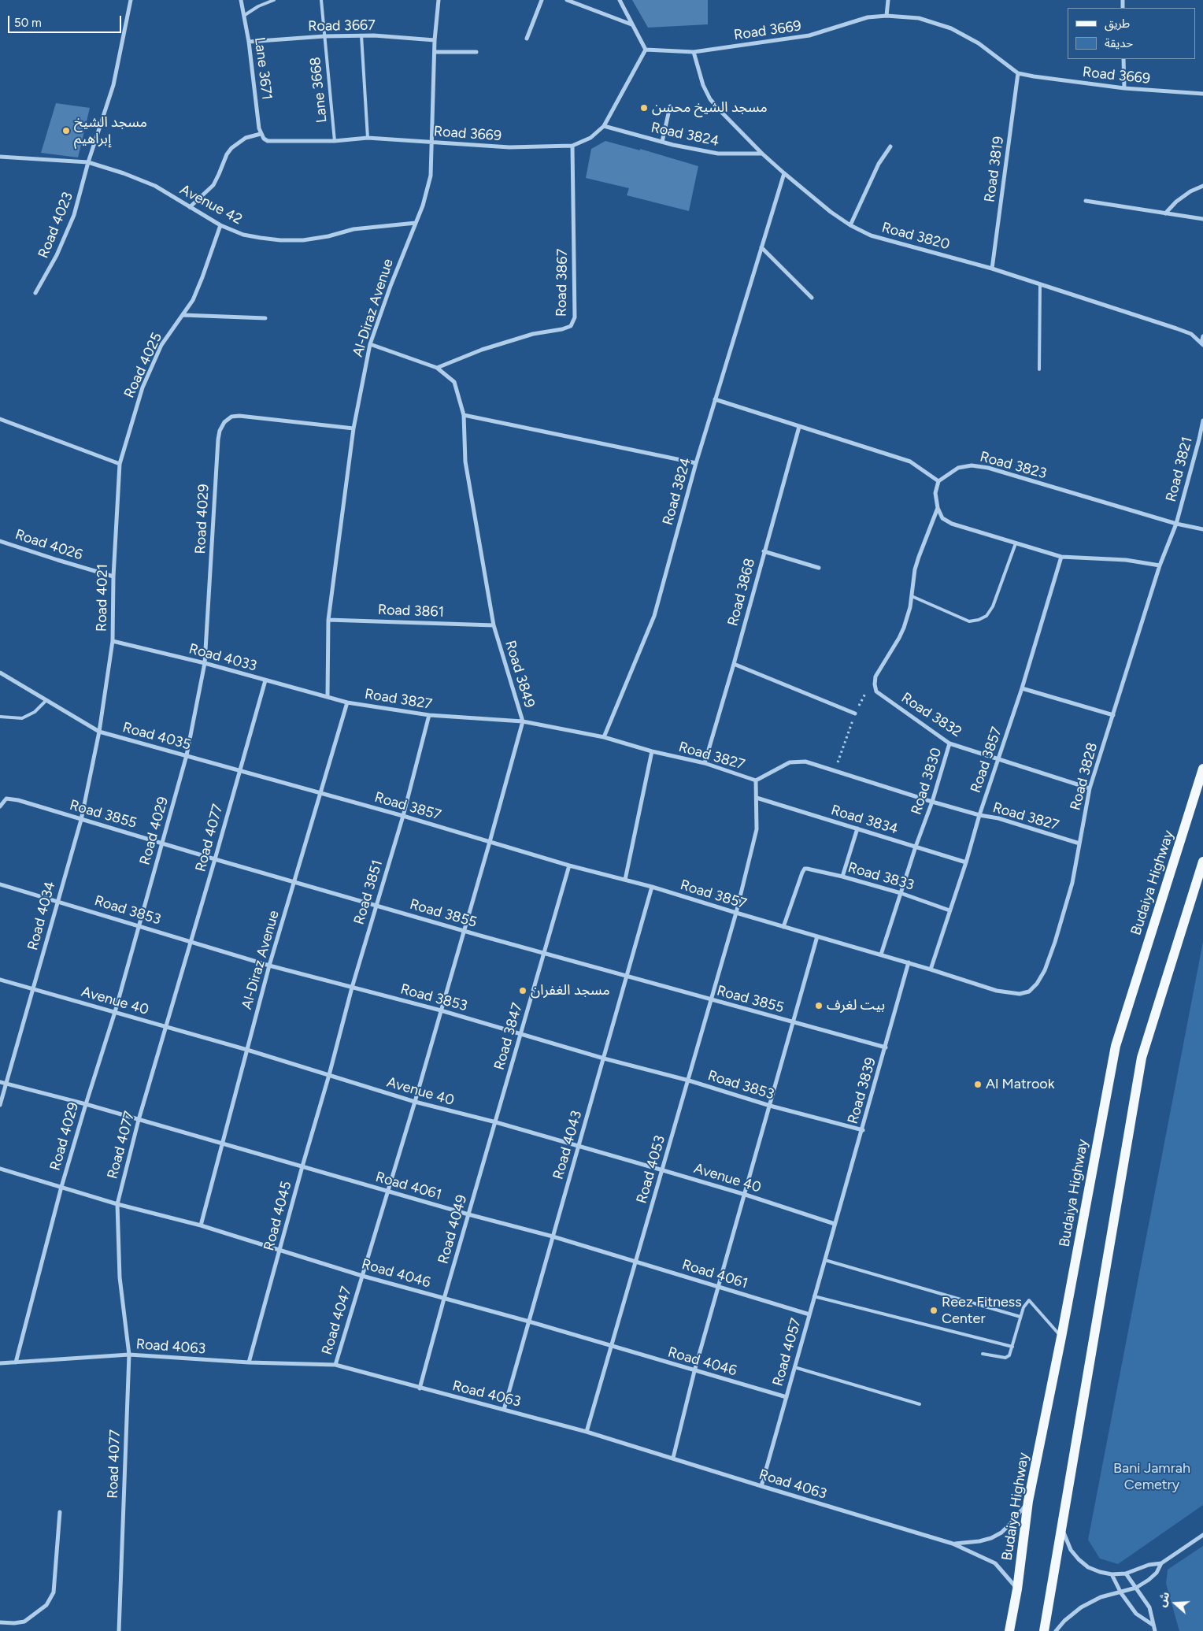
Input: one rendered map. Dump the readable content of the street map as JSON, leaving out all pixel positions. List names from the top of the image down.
{
  "streets": {
    "main road": ["Budaiya Highway"],
    "street": [
      "Road 3667",
      "Road 3669",
      "Lane 3671",
      "Road 3824",
      "Road 3819",
      "Avenue 42",
      "Road 4023",
      "Road 3820",
      "Road 3867",
      "Al-Diraz Avenue",
      "Road 4025",
      "Road 3823",
      "Road 3821",
      "Road 4029",
      "Road 4026",
      "Road 3868",
      "Road 4021",
      "Road 3861",
      "Road 4033",
      "Road 3849",
      "Road 3827",
      "Road 3832",
      "Road 4035",
      "Road 3857",
      "Road 3828",
      "Road 3830",
      "Road 3855",
      "Road 3834",
      "Road 4077",
      "Road 3833",
      "Road 3851",
      "Road 3853",
      "Road 4034",
      "Avenue 40",
      "Road 3847",
      "Road 3839",
      "Road 4043",
      "Road 4053",
      "Road 4061",
      "Road 4045",
      "Road 4049",
      "Road 4046",
      "Road 4047",
      "Road 4063",
      "Road 4057"
    ],
    "lane": ["Lane 3668"]
  },
  "crossings": [
    ["Road 3667", "Lane 3671"],
    ["Road 3667", "Lane 3668"],
    ["Road 3667", "Al-Diraz Avenue"],
    ["Road 3669", "Lane 3671"],
    ["Road 3669", "Lane 3668"],
    ["Road 3669", "Road 3824"],
    ["Road 3669", "Road 3819"],
    ["Road 3669", "Road 3820"],
    ["Road 3669", "Road 3867"],
    ["Road 3669", "Al-Diraz Avenue"],
    ["Road 3824", "Road 3820"],
    ["Road 3824", "Road 3827"],
    ["Road 3819", "Road 3820"],
    ["Avenue 42", "Road 4023"],
    ["Avenue 42", "Al-Diraz Avenue"],
    ["Avenue 42", "Road 4025"],
    ["Road 3867", "Road 3849"],
    ["Al-Diraz Avenue", "Road 4029"],
    ["Al-Diraz Avenue", "Road 3861"],
    ["Al-Diraz Avenue", "Road 4033"],
    ["Al-Diraz Avenue", "Road 3849"],
    ["Al-Diraz Avenue", "Road 3827"],
    ["Al-Diraz Avenue", "Road 4035"],
    ["Al-Diraz Avenue", "Road 3857"],
    ["Al-Diraz Avenue", "Road 3855"],
    ["Al-Diraz Avenue", "Road 3853"],
    ["Al-Diraz Avenue", "Avenue 40"],
    ["Al-Diraz Avenue", "Road 4061"],
    ["Al-Diraz Avenue", "Road 4046"],
    ["Road 4025", "Road 4021"],
    ["Road 3823", "Road 3821"],
    ["Road 3823", "Road 3828"],
    ["Road 3821", "Road 3828"],
    ["Road 4029", "Road 4033"],
    ["Road 4029", "Road 4035"],
    ["Road 4029", "Road 3855"],
    ["Road 4029", "Road 3853"],
    ["Road 4029", "Avenue 40"],
    ["Road 4029", "Road 4061"],
    ["Road 4029", "Road 4046"],
    ["Road 4029", "Road 4063"],
    ["Road 4026", "Road 4021"],
    ["Road 3868", "Road 3827"],
    ["Road 4021", "Road 4033"],
    ["Road 4021", "Road 4035"],
    ["Road 4021", "Road 4034"],
    ["Road 3861", "Road 3849"],
    ["Road 4033", "Road 3827"],
    ["Road 4033", "Road 4077"],
    ["Road 3849", "Road 3827"],
    ["Road 3849", "Road 3857"],
    ["Road 3849", "Road 3855"],
    ["Road 3849", "Road 3853"],
    ["Road 3849", "Avenue 40"],
    ["Road 3849", "Road 4047"],
    ["Road 3827", "Road 3857"],
    ["Road 3827", "Road 3828"],
    ["Road 3827", "Road 3830"],
    ["Road 3827", "Road 3851"],
    ["Road 3827", "Road 4053"],
    ["Road 3832", "Road 3857"],
    ["Road 3832", "Road 3828"],
    ["Road 3832", "Road 3830"],
    ["Road 4035", "Road 3857"],
    ["Road 4035", "Road 4077"],
    ["Road 4035", "Road 4034"],
    ["Road 3857", "Road 3828"],
    ["Road 3857", "Road 3830"],
    ["Road 3857", "Road 3834"],
    ["Road 3857", "Road 3833"],
    ["Road 3857", "Road 3851"],
    ["Road 3857", "Road 3847"],
    ["Road 3857", "Road 3839"],
    ["Road 3857", "Road 4043"],
    ["Road 3857", "Road 4053"],
    ["Road 3830", "Road 3834"],
    ["Road 3830", "Road 3833"],
    ["Road 3855", "Road 4077"],
    ["Road 3855", "Road 3851"],
    ["Road 3855", "Road 4034"],
    ["Road 3855", "Road 3847"],
    ["Road 3855", "Road 3839"],
    ["Road 3855", "Road 4043"],
    ["Road 3855", "Road 4053"],
    ["Road 3834", "Road 4053"],
    ["Road 4077", "Road 3853"],
    ["Road 4077", "Avenue 40"],
    ["Road 4077", "Road 4061"],
    ["Road 4077", "Road 4046"],
    ["Road 4077", "Road 4063"],
    ["Budaiya Highway", "Road 4063"],
    ["Road 3851", "Road 3853"],
    ["Road 3851", "Avenue 40"],
    ["Road 3851", "Road 4045"],
    ["Road 3853", "Road 4034"],
    ["Road 3853", "Road 3847"],
    ["Road 3853", "Road 3839"],
    ["Road 3853", "Road 4043"],
    ["Road 3853", "Road 4053"],
    ["Road 4034", "Avenue 40"],
    ["Road 4034", "Road 4061"],
    ["Avenue 40", "Road 3847"],
    ["Avenue 40", "Road 3839"],
    ["Avenue 40", "Road 4043"],
    ["Avenue 40", "Road 4053"],
    ["Avenue 40", "Road 4045"],
    ["Avenue 40", "Road 4049"],
    ["Avenue 40", "Road 4047"],
    ["Avenue 40", "Road 4057"],
    ["Road 3847", "Road 4049"],
    ["Road 3839", "Road 4057"],
    ["Road 4043", "Road 4061"],
    ["Road 4043", "Road 4046"],
    ["Road 4043", "Road 4063"],
    ["Road 4053", "Road 4061"],
    ["Road 4053", "Road 4046"],
    ["Road 4053", "Road 4063"],
    ["Road 4061", "Road 4045"],
    ["Road 4061", "Road 4049"],
    ["Road 4061", "Road 4047"],
    ["Road 4061", "Road 4057"],
    ["Road 4045", "Road 4046"],
    ["Road 4045", "Road 4063"],
    ["Road 4049", "Road 4046"],
    ["Road 4049", "Road 4063"],
    ["Road 4046", "Road 4047"],
    ["Road 4046", "Road 4057"],
    ["Road 4047", "Road 4063"],
    ["Road 4063", "Road 4057"]
  ],
  "parks": ["Bani Jamrah Cemetry"],
  "places": [
    "مسجد الشيخ محسن",
    "مسجد الشيخ إبراهيم",
    "مسجد الغفران",
    "بيت لغرف",
    "Al Matrook",
    "Reez Fitness Center"
  ],
  "legend": ["طريق", "حديقة"],
  "scale_bar": "50 m",
  "north": "left"
}
